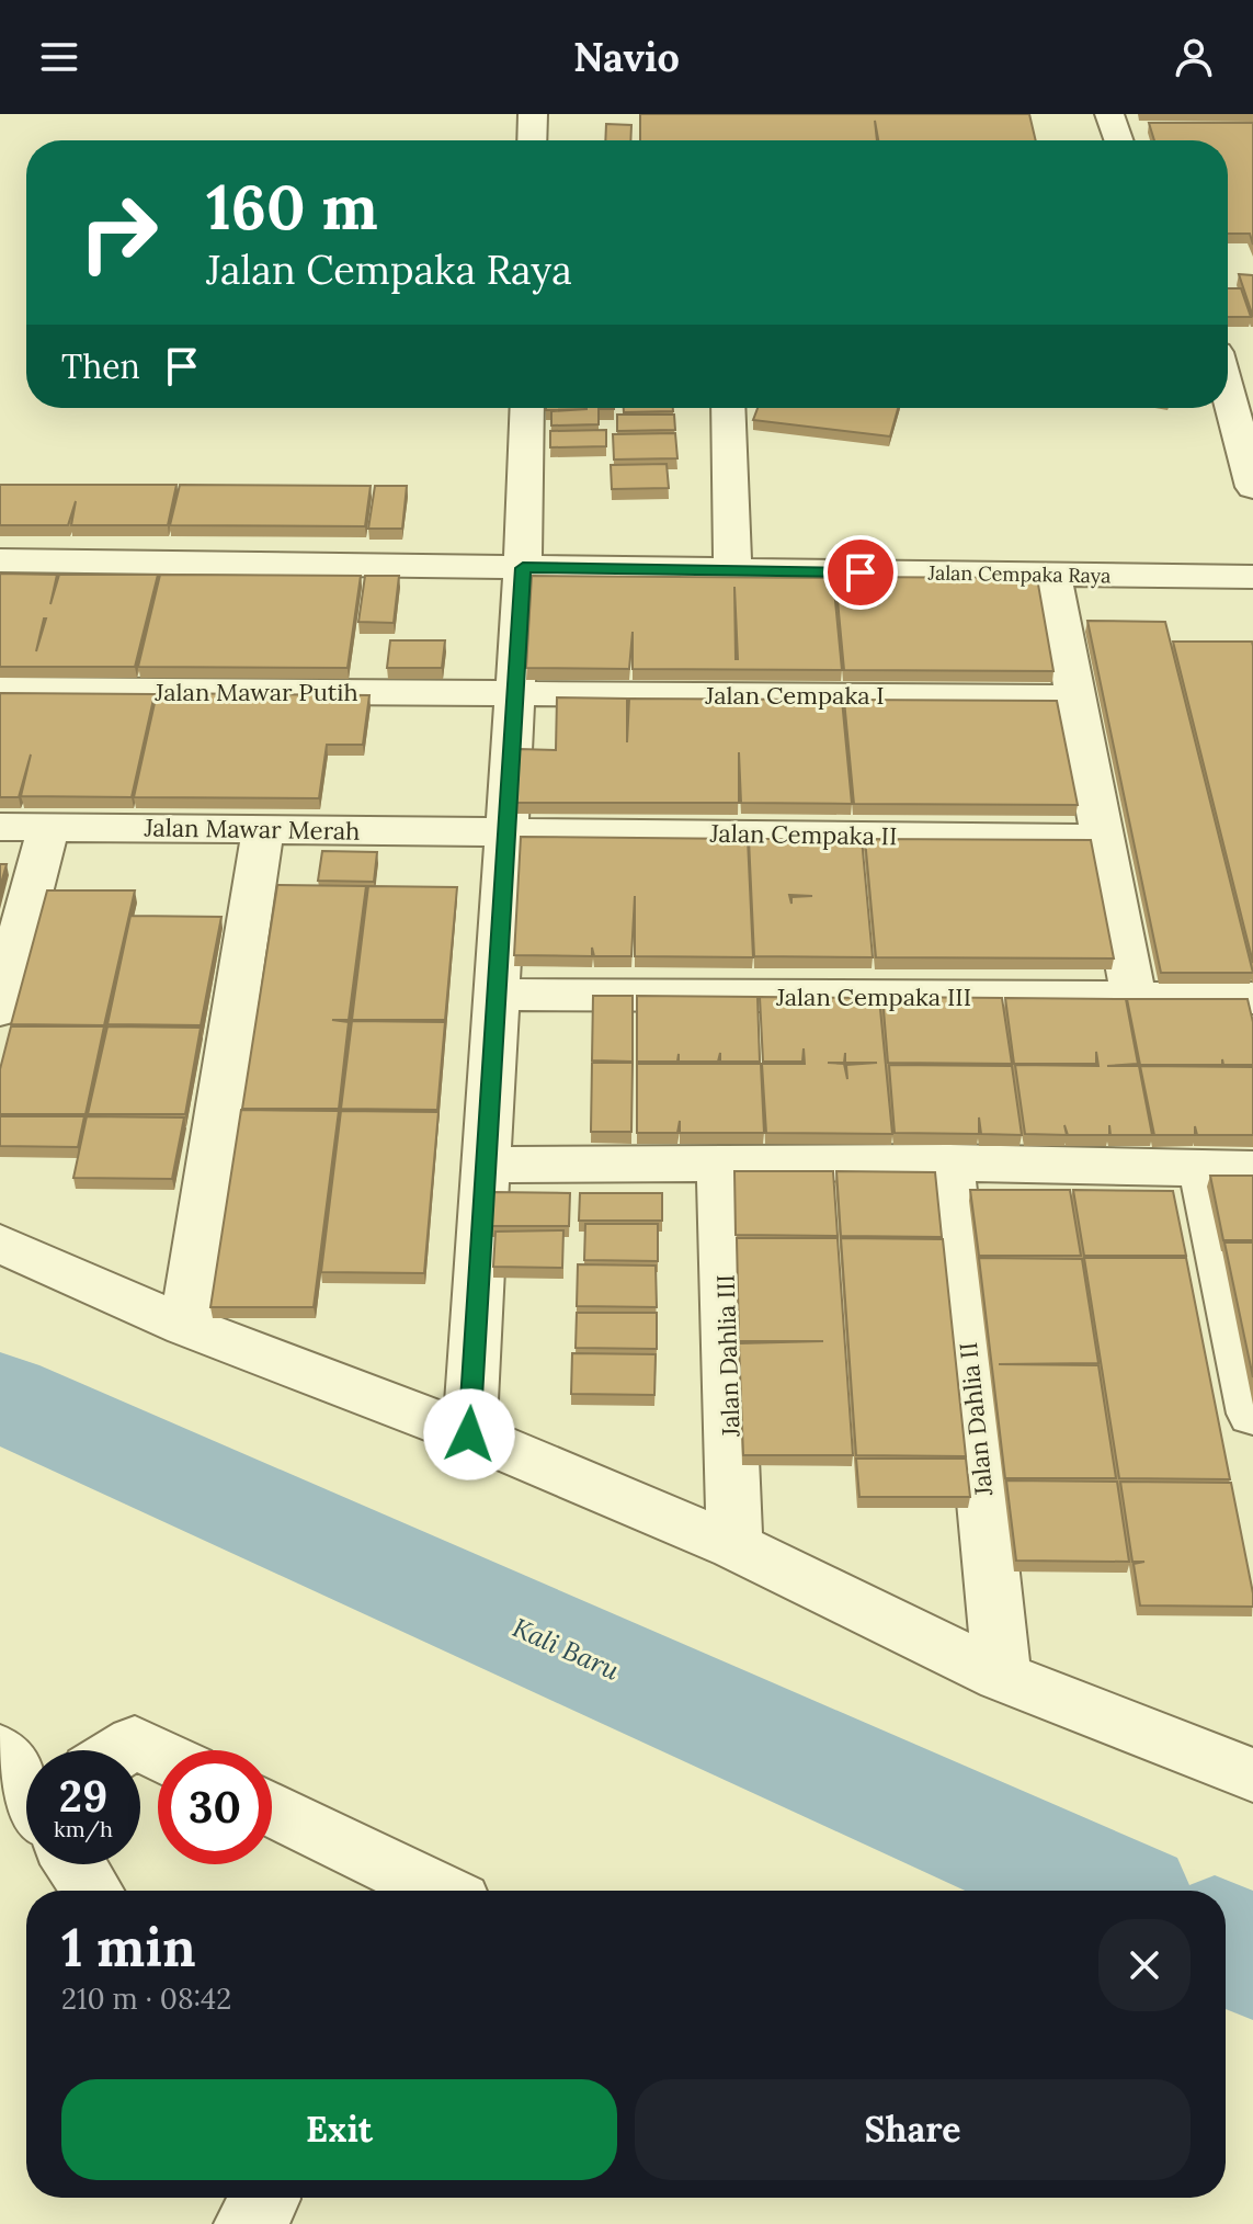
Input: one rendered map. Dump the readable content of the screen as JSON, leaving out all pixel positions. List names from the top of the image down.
{
  "streets": {
    "street": [
      "Jalan Cempaka Raya",
      "Jalan Mawar Putih",
      "Jalan Cempaka I",
      "Jalan Mawar Merah",
      "Jalan Cempaka II",
      "Jalan Cempaka III",
      "Jalan Dahlia III",
      "Jalan Dahlia II"
    ]
  },
  "crossings": [
    ["Jalan Mawar Putih", "Jalan Cempaka I"],
    ["Jalan Mawar Merah", "Jalan Cempaka II"]
  ],
  "water": ["Kali Baru"],
  "page": {
    "header": "Navio",
    "turn": ["160 m", "Jalan Cempaka Raya"],
    "then": "Then",
    "speed": "29 km/h",
    "limit": "30",
    "heading": ["1 min", "210 m · 08:42"],
    "buttons": ["Exit", "Share"]
  }
}
